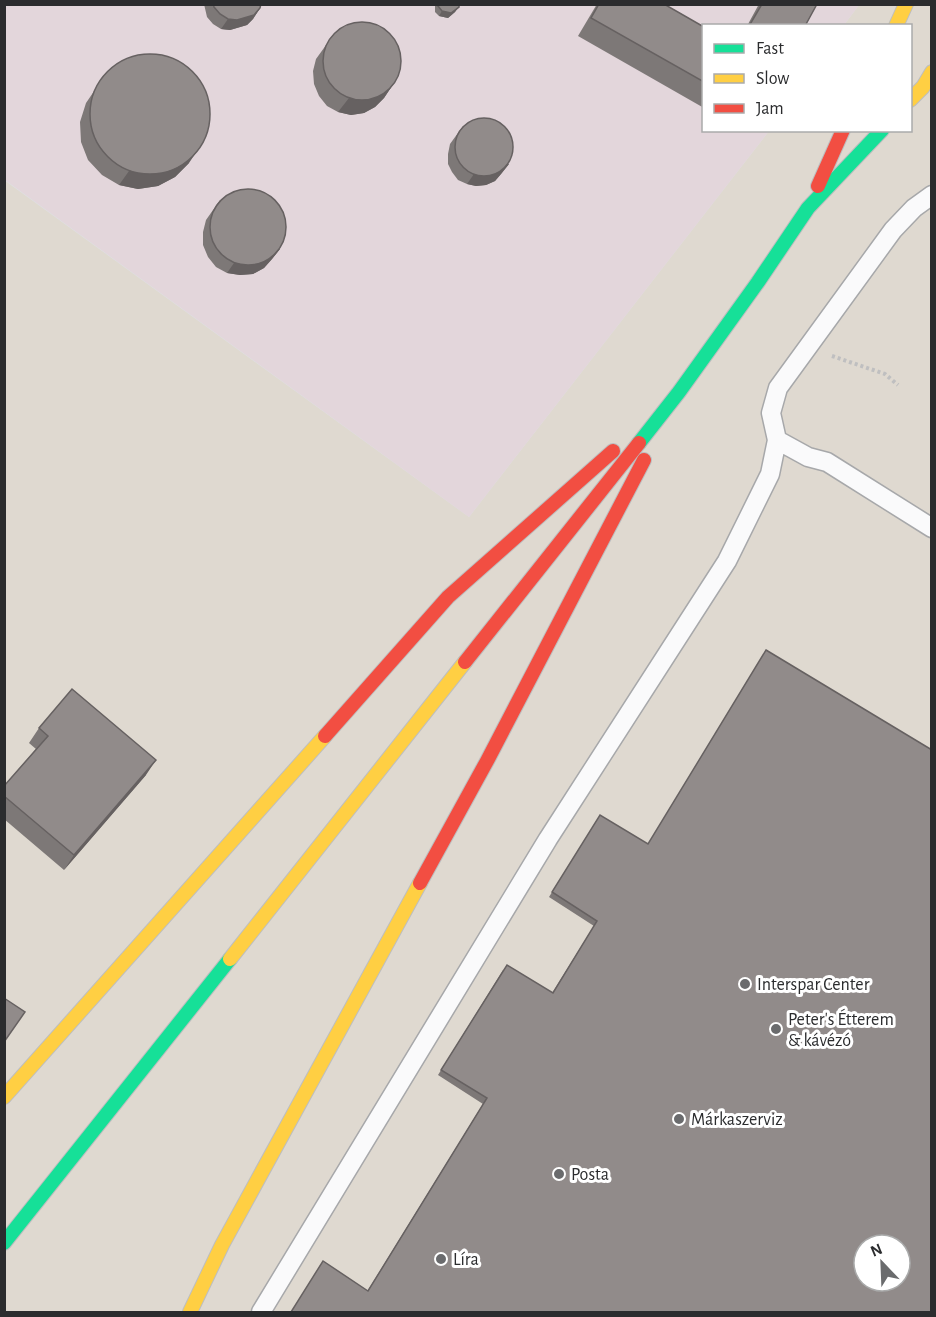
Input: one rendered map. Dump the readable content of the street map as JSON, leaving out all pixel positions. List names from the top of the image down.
{
  "places": [
    "Interspar Center",
    "Peter's Étterem & kávézó",
    "Márkaszerviz",
    "Posta",
    "Líra"
  ],
  "legend": ["Fast", "Slow", "Jam"],
  "north": "top left"
}
